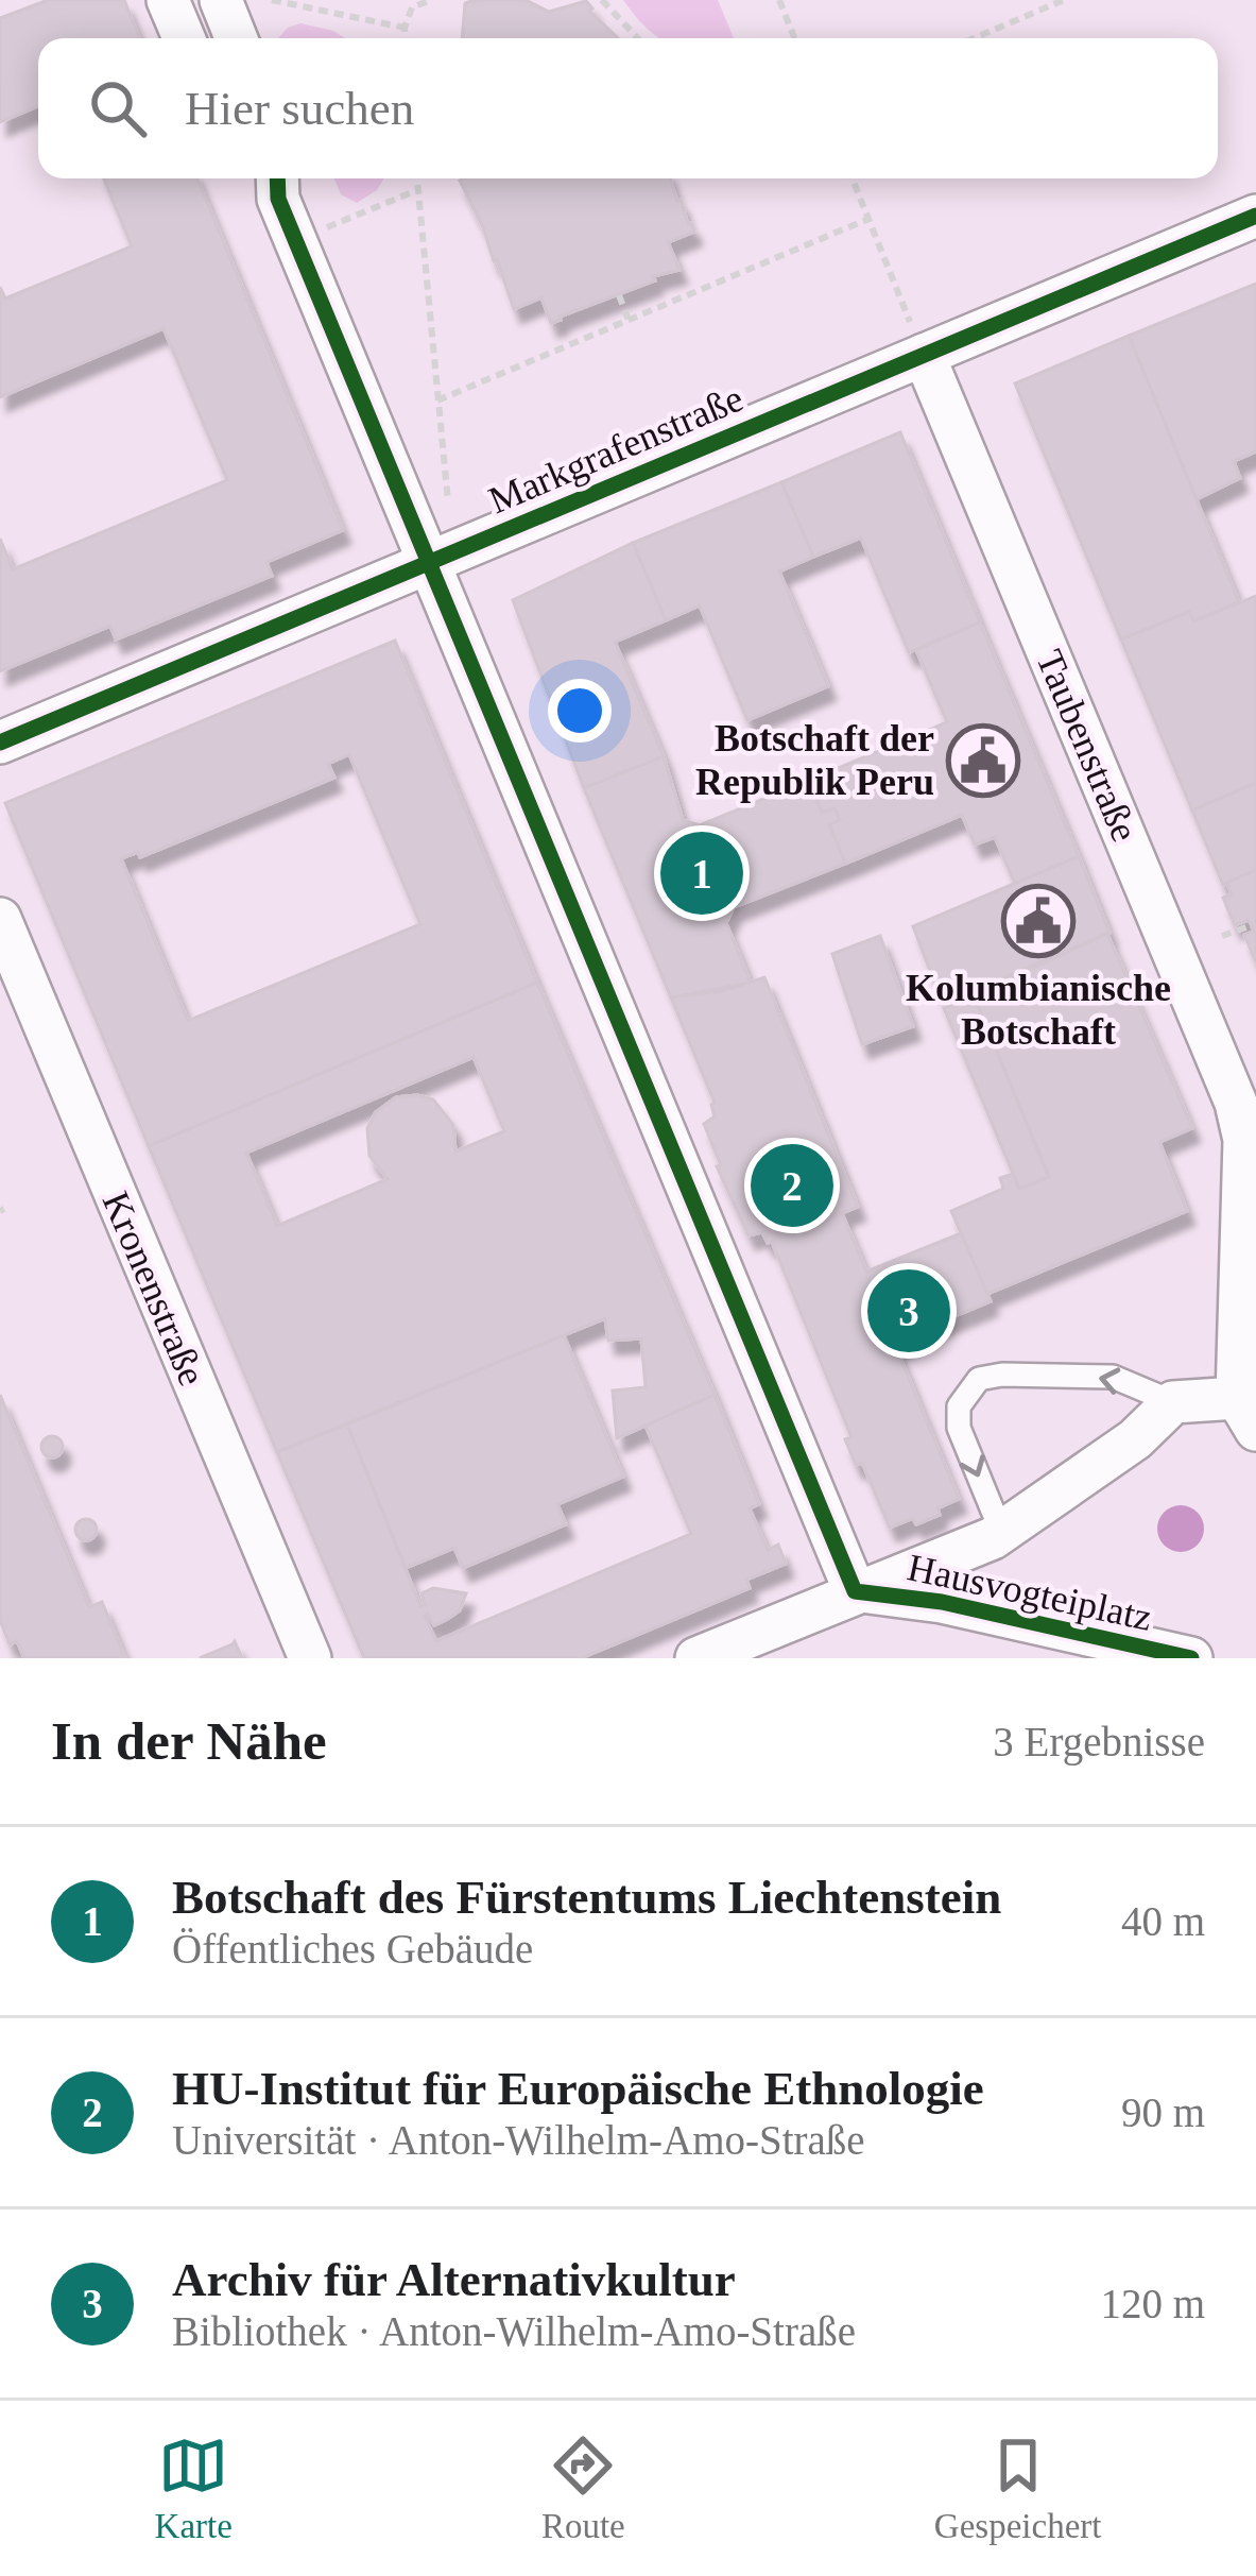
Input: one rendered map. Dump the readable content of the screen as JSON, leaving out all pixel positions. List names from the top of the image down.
{
  "streets": {
    "street": [
      "Markgrafenstraße",
      "Taubenstraße",
      "Kronenstraße",
      "Hausvogteiplatz"
    ]
  },
  "crossings": [
    ["Markgrafenstraße", "Taubenstraße"]
  ],
  "places": {
    "public building": ["Botschaft der Republik Peru", "Kolumbianische Botschaft"]
  },
  "page": {
    "search": "Hier suchen",
    "pins": ["1", "2", "3"],
    "heading": ["In der Nähe", "3 Ergebnisse"],
    "list": [
      {
        "mark": "1",
        "name": "Botschaft des Fürstentums Liechtenstein",
        "note": "Öffentliches Gebäude",
        "value": "40 m"
      },
      {
        "mark": "2",
        "name": "HU-Institut für Europäische Ethnologie",
        "note": "Universität · Anton-Wilhelm-Amo-Straße",
        "value": "90 m"
      },
      {
        "mark": "3",
        "name": "Archiv für Alternativkultur",
        "note": "Bibliothek · Anton-Wilhelm-Amo-Straße",
        "value": "120 m"
      }
    ],
    "nav": ["Karte", "Route", "Gespeichert"]
  }
}
